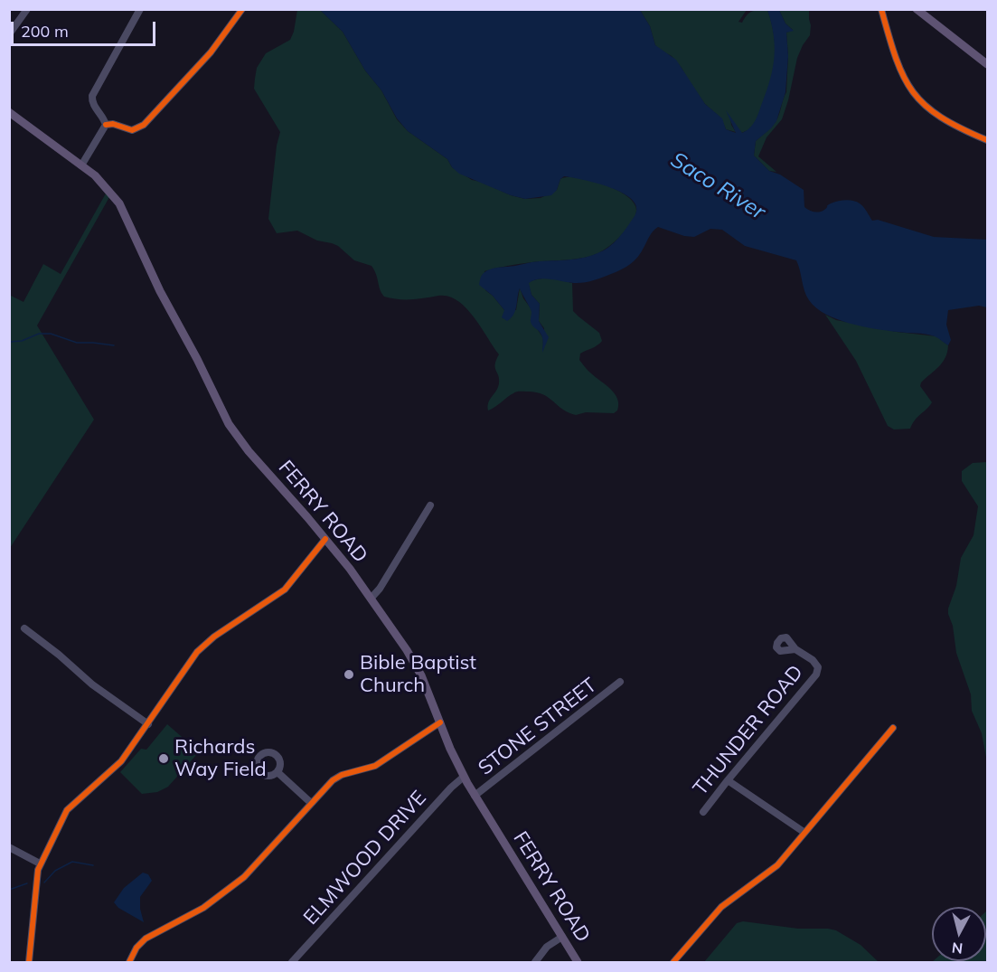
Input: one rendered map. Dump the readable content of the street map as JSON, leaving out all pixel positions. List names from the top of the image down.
{
  "streets": {
    "main road": ["FERRY ROAD"],
    "street": ["STONE STREET", "THUNDER ROAD", "ELMWOOD DRIVE"]
  },
  "crossings": [
    ["FERRY ROAD", "STONE STREET"],
    ["FERRY ROAD", "ELMWOOD DRIVE"]
  ],
  "water": ["Saco River"],
  "places": ["Bible Baptist Church", "Richards Way Field"],
  "scale_bar": "200 m",
  "north": "bottom"
}
